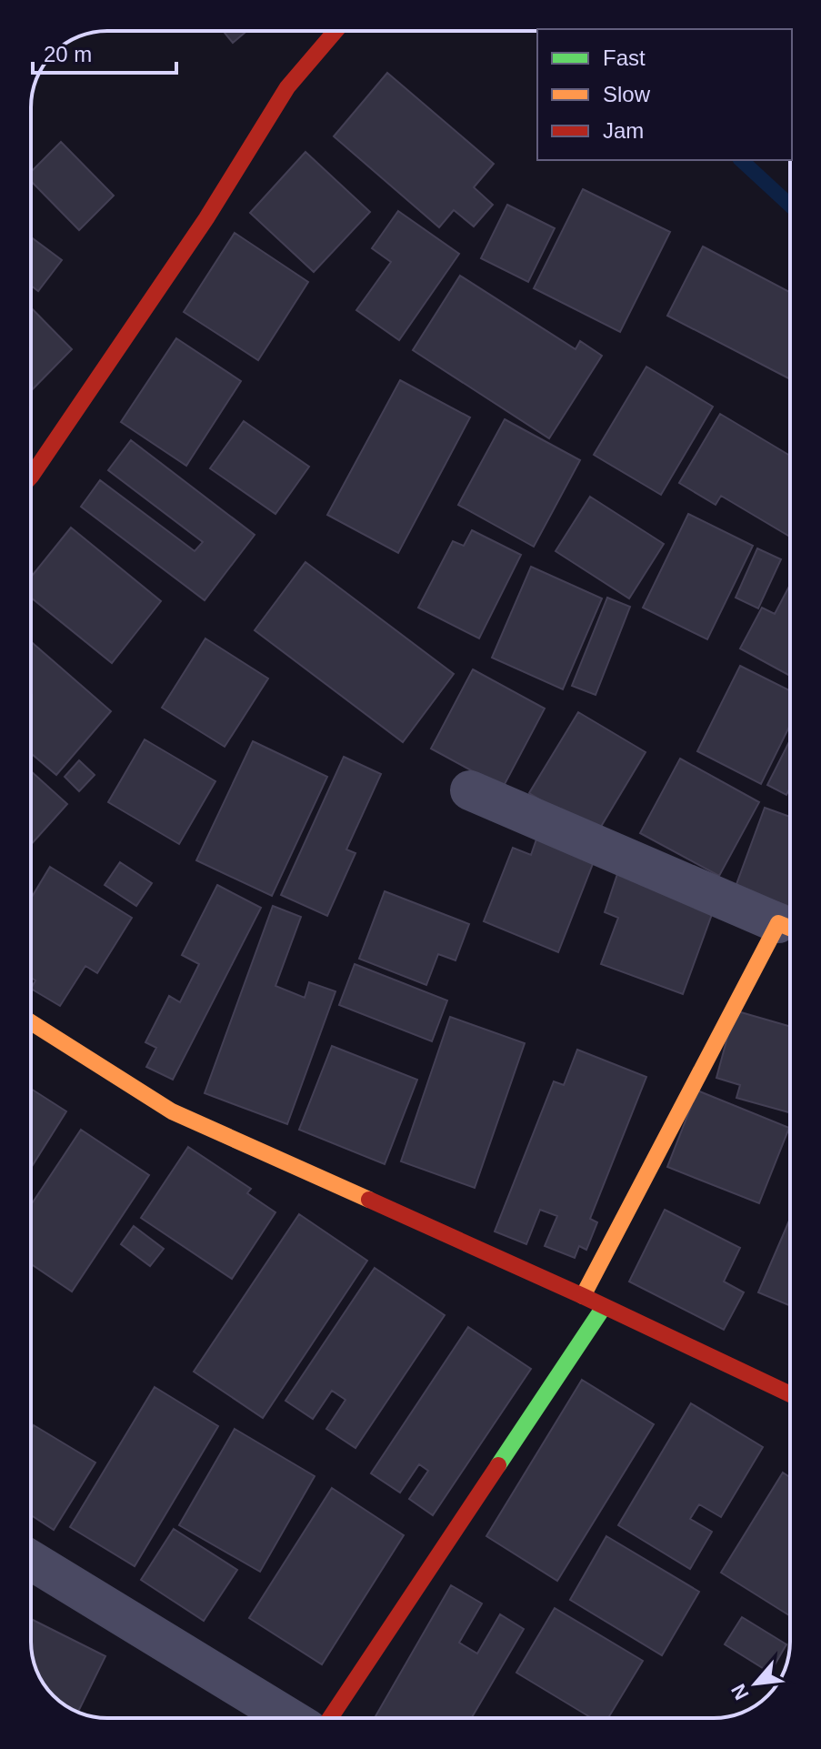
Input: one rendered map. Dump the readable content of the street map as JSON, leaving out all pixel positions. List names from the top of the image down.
{
  "legend": ["Fast", "Slow", "Jam"],
  "scale_bar": "20 m",
  "north": "bottom left"
}
